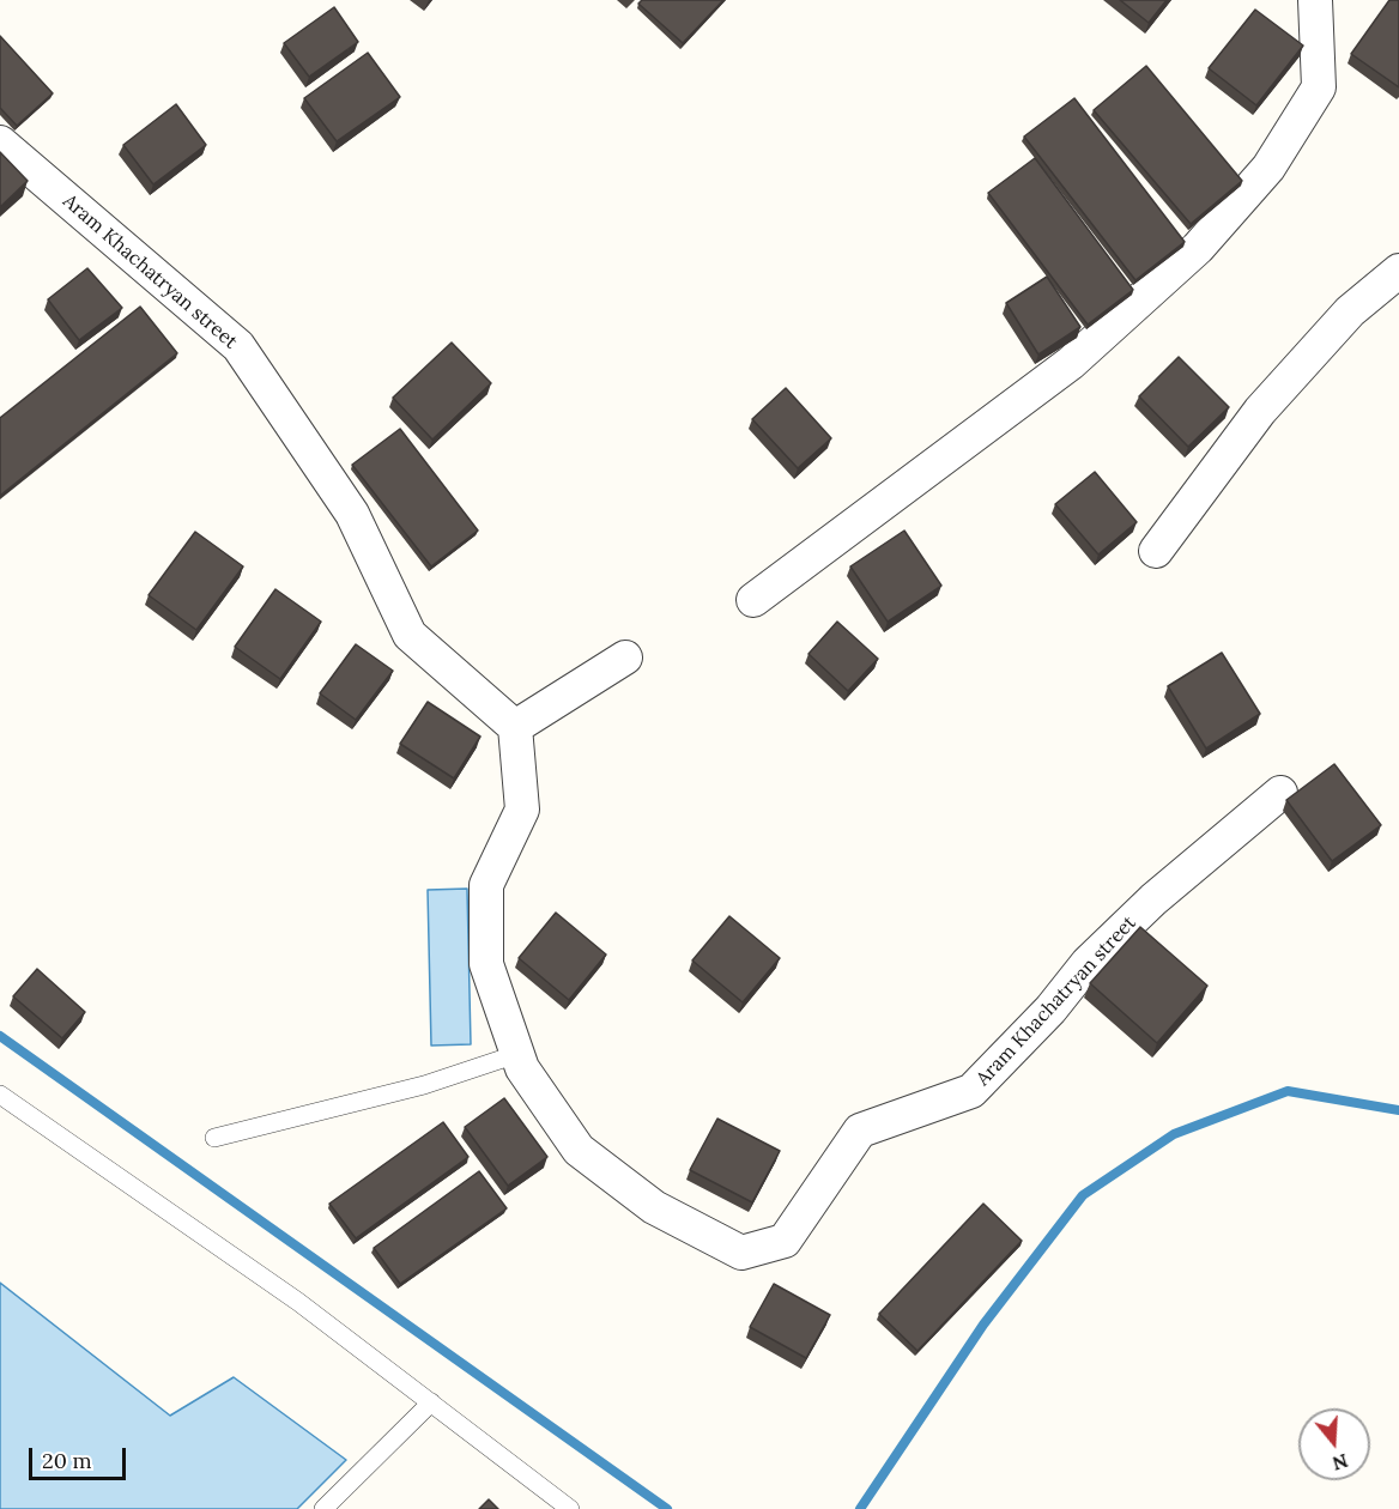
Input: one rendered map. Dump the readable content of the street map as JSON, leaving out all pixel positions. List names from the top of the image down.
{
  "streets": {
    "street": ["Aram Khachatryan street"]
  },
  "scale_bar": "20 m",
  "north": "bottom"
}
